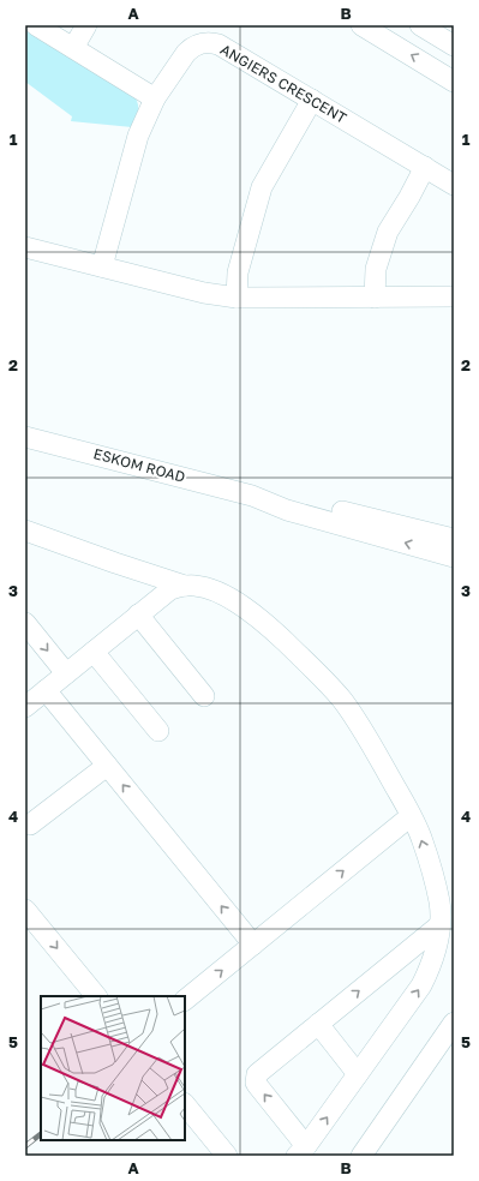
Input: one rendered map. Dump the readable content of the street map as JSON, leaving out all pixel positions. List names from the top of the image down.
{
  "streets": {
    "street": ["ANGIERS CRESCENT", "ESKOM ROAD"]
  },
  "grid": {
    "columns": ["A", "B"],
    "rows": [
      "1",
      "2",
      "3",
      "4",
      "5"
    ]
  }
}
